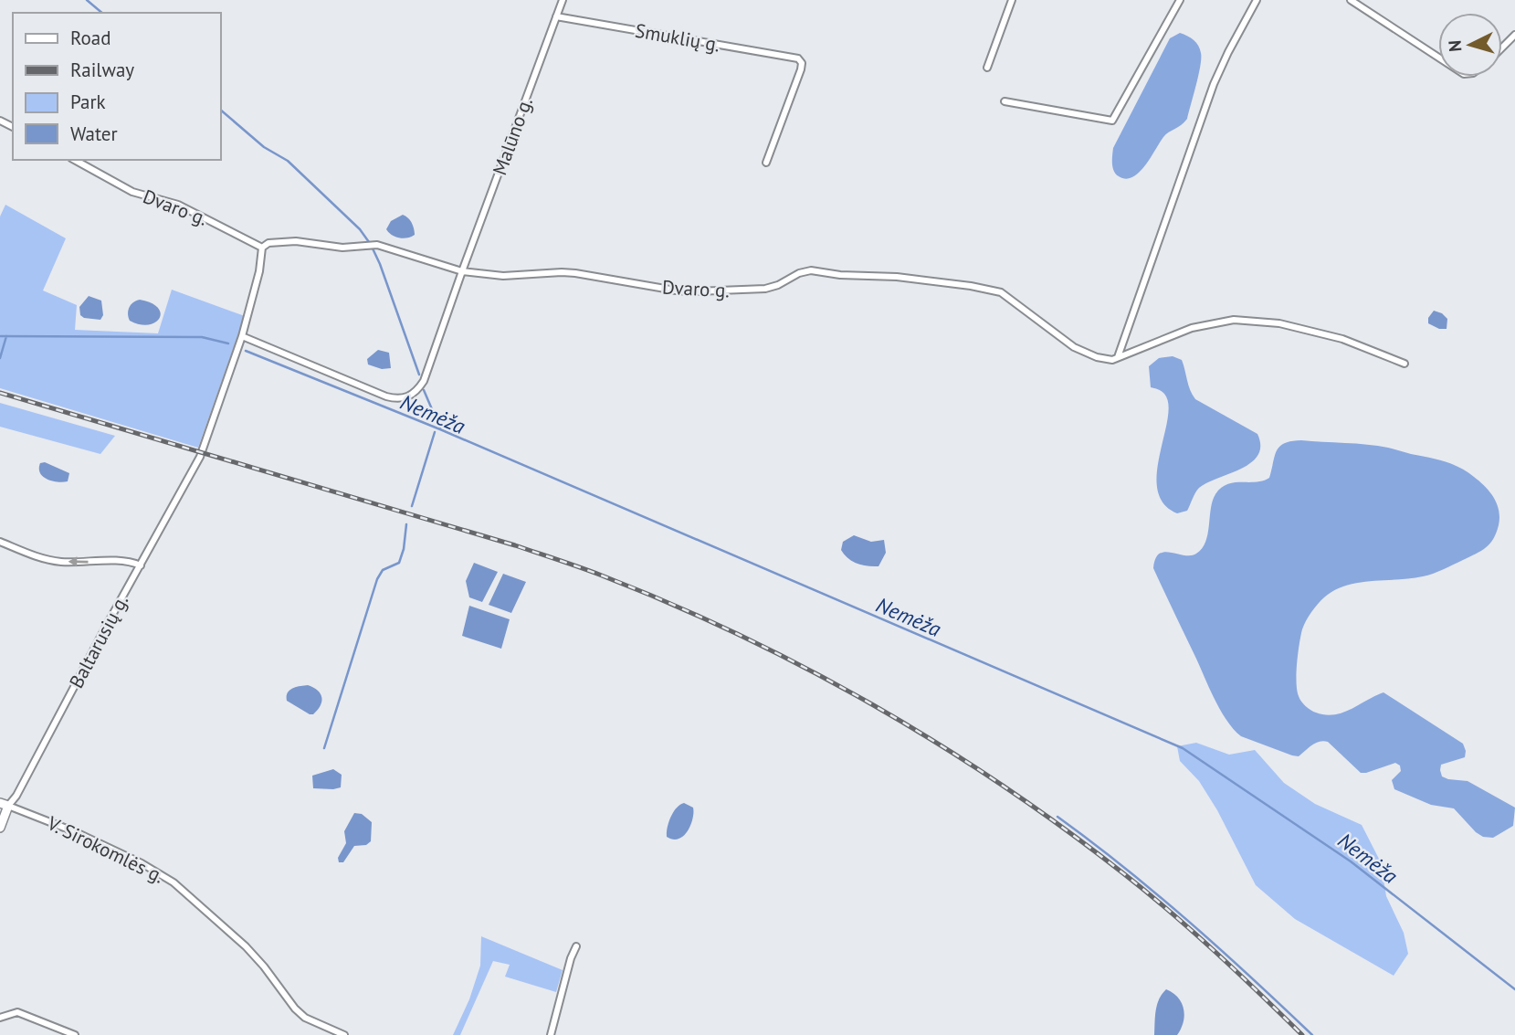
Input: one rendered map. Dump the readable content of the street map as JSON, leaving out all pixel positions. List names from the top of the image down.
{
  "streets": {
    "main road": ["Baltarusių g."],
    "street": [
      "Smuklių g.",
      "Malūno g.",
      "Dvaro g.",
      "V. Sirokomlės g."
    ]
  },
  "crossings": [
    ["Smuklių g.", "Malūno g."],
    ["Malūno g.", "Dvaro g."],
    ["Malūno g.", "Baltarusių g."],
    ["Dvaro g.", "Baltarusių g."],
    ["Baltarusių g.", "V. Sirokomlės g."]
  ],
  "water": ["Nemėža"],
  "legend": [
    "Road",
    "Railway",
    "Park",
    "Water"
  ],
  "north": "left"
}
